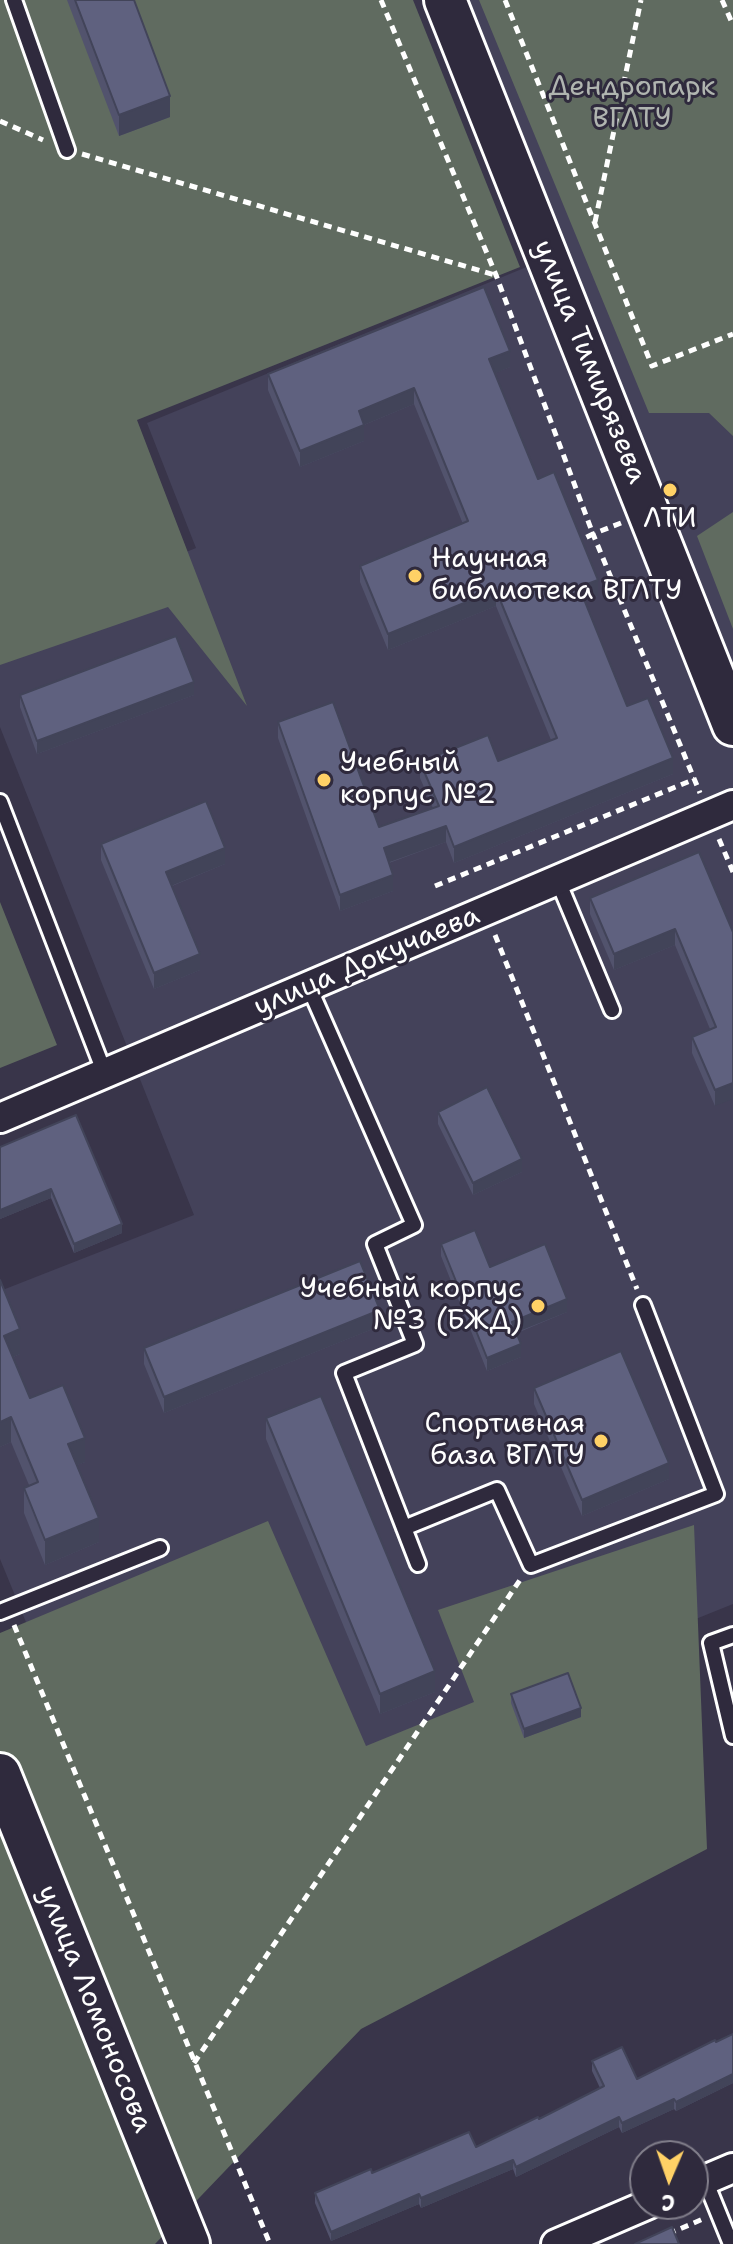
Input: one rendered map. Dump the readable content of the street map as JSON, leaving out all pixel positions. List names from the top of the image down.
{
  "streets": {
    "main road": ["улица Тимирязева", "улица Ломоносова"],
    "street": ["улица Докучаева"]
  },
  "parks": ["Дендропарк ВГЛТУ"],
  "places": [
    "ЛТИ",
    "Научная библиотека ВГЛТУ",
    "Учебный корпус №2",
    "Учебный корпус №3 (БЖД)",
    "Спортивная база ВГЛТУ"
  ],
  "north": "bottom"
}
